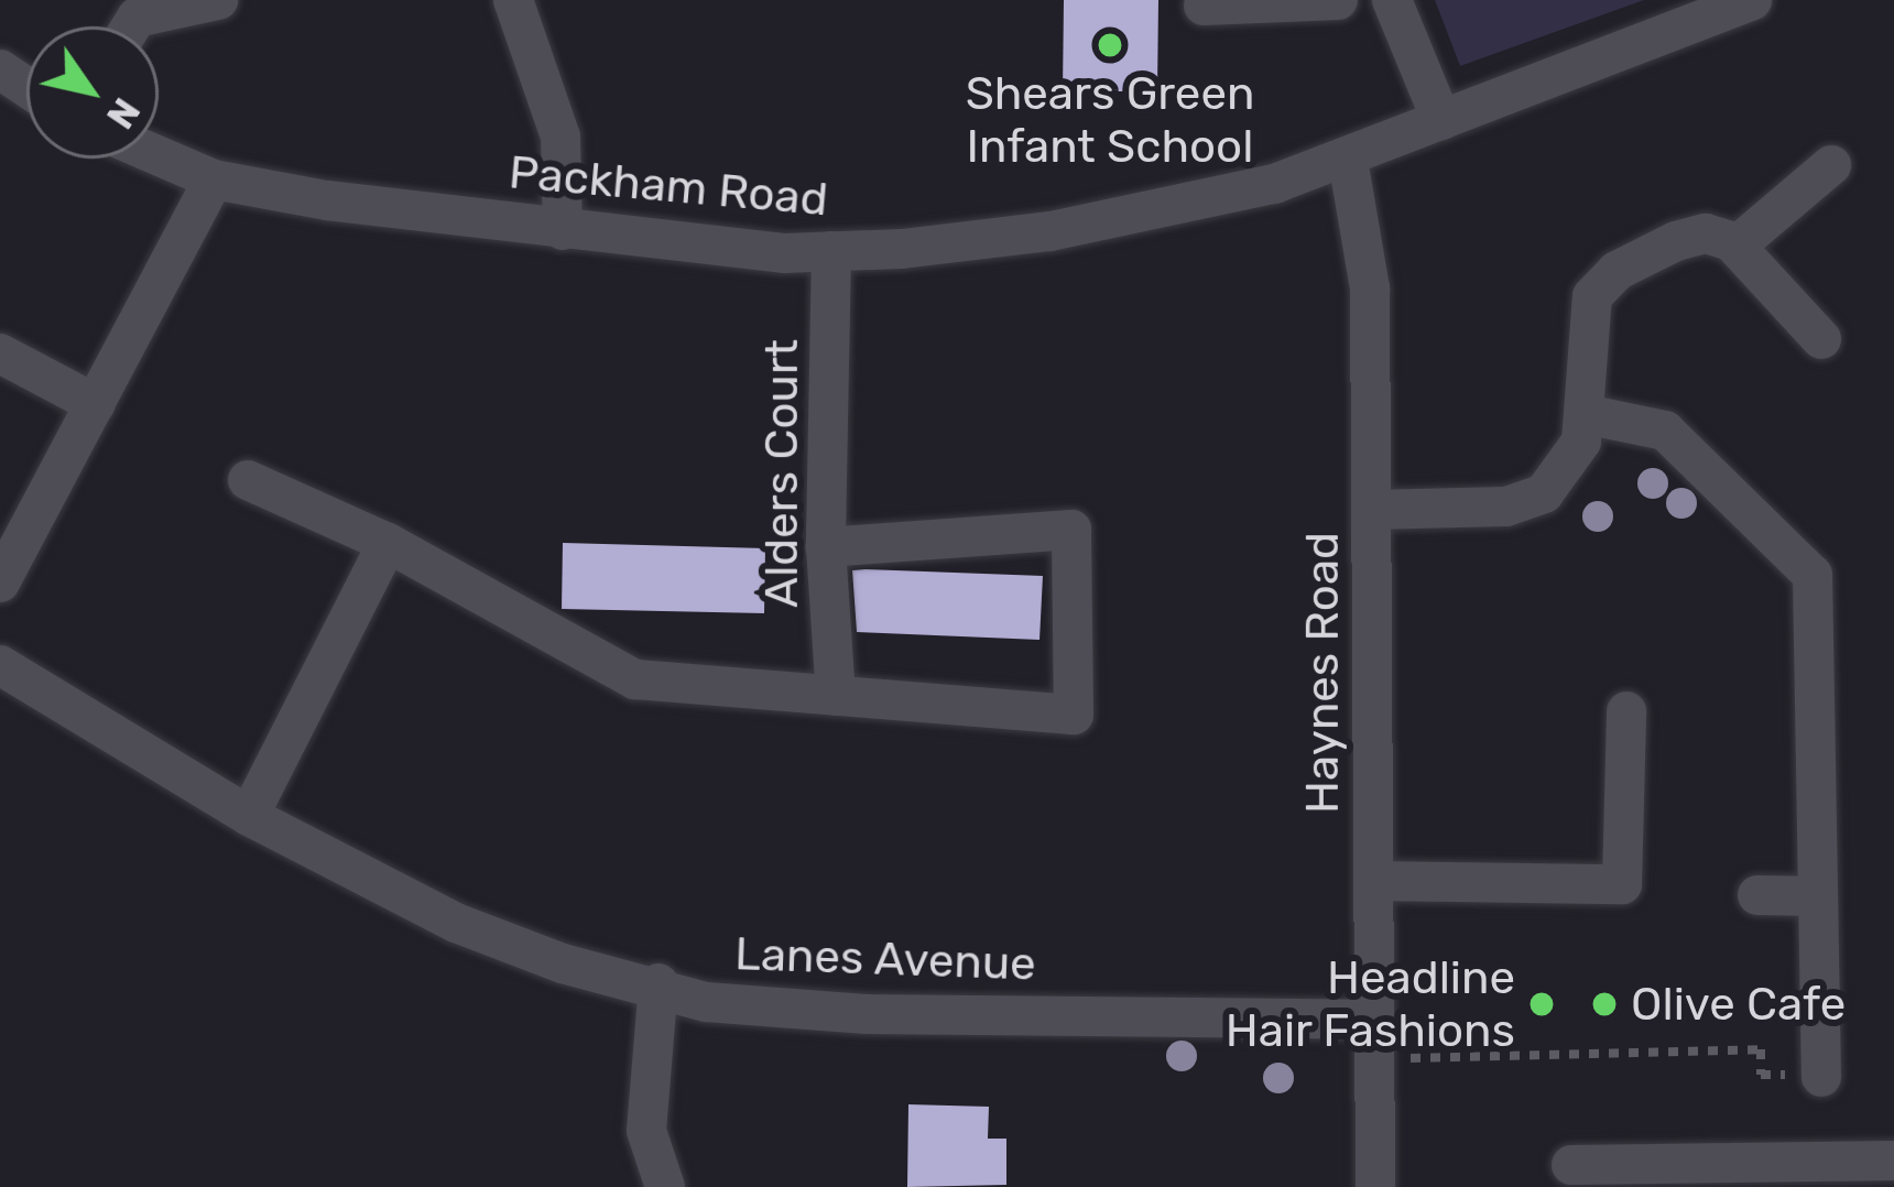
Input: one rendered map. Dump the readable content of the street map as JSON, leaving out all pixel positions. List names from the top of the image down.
{
  "streets": {
    "street": [
      "Packham Road",
      "Alders Court",
      "Haynes Road",
      "Lanes Avenue"
    ]
  },
  "crossings": [
    ["Packham Road", "Alders Court"],
    ["Packham Road", "Haynes Road"],
    ["Haynes Road", "Lanes Avenue"]
  ],
  "places": ["Shears Green Infant School", "Headline Hair Fashions", "Olive Cafe"],
  "north": "bottom right"
}
